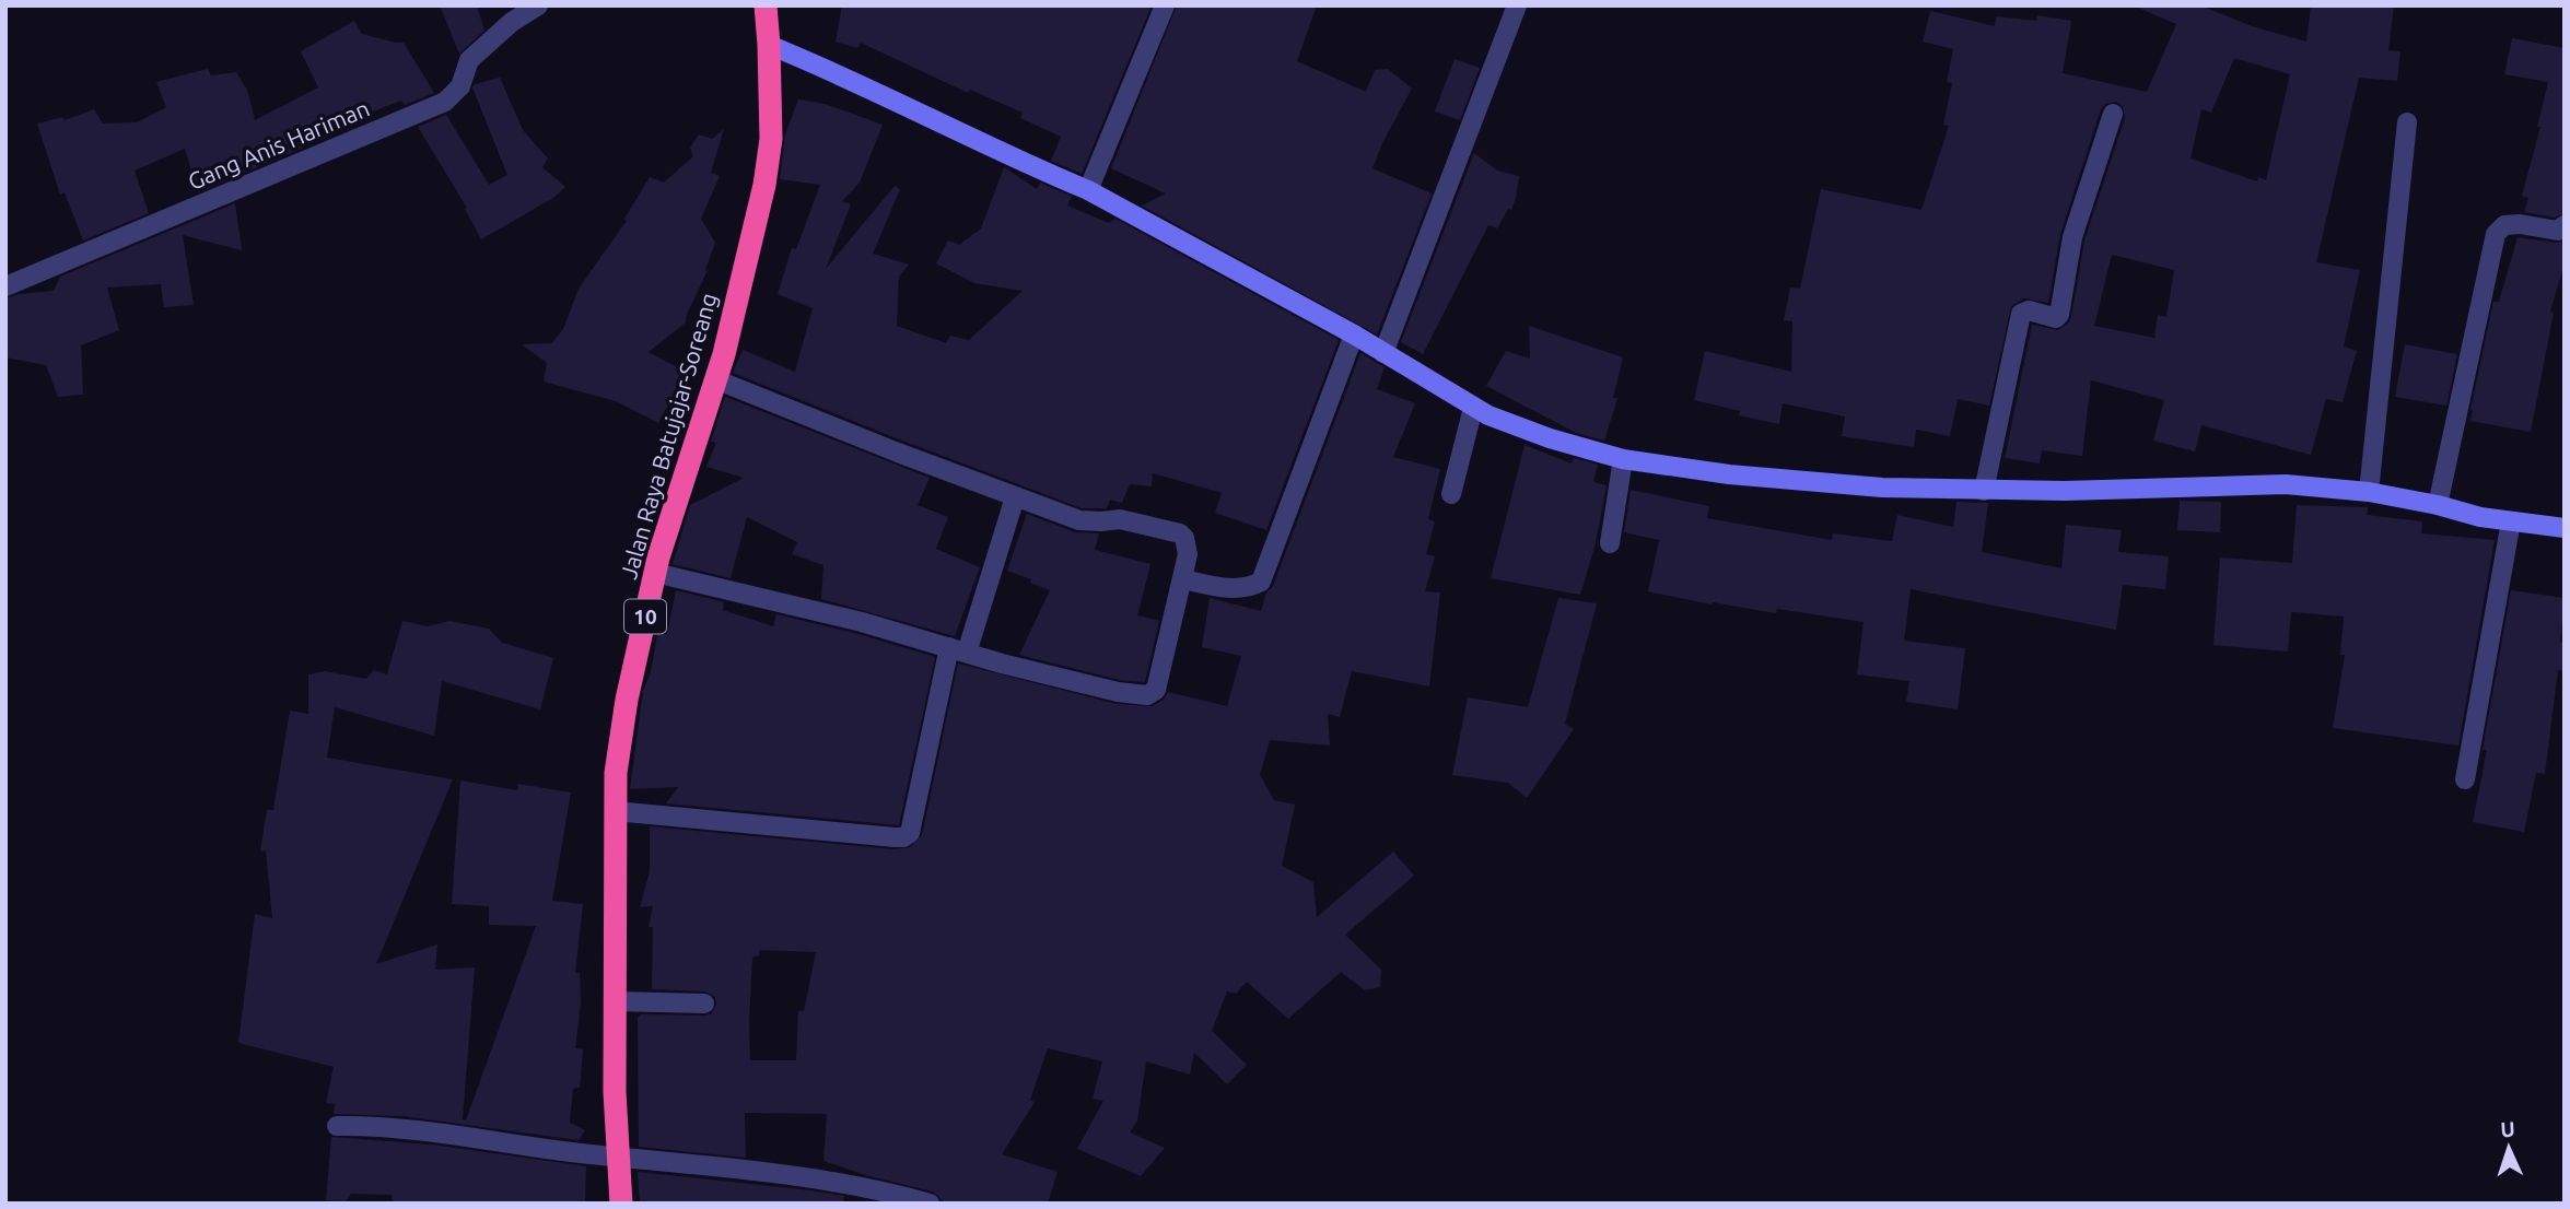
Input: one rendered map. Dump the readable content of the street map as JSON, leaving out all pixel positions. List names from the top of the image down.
{
  "streets": {
    "highway": ["Jalan Raya Batujajar-Soreang", "10"],
    "street": ["Gang Anis Hariman"]
  },
  "north": "top"
}
